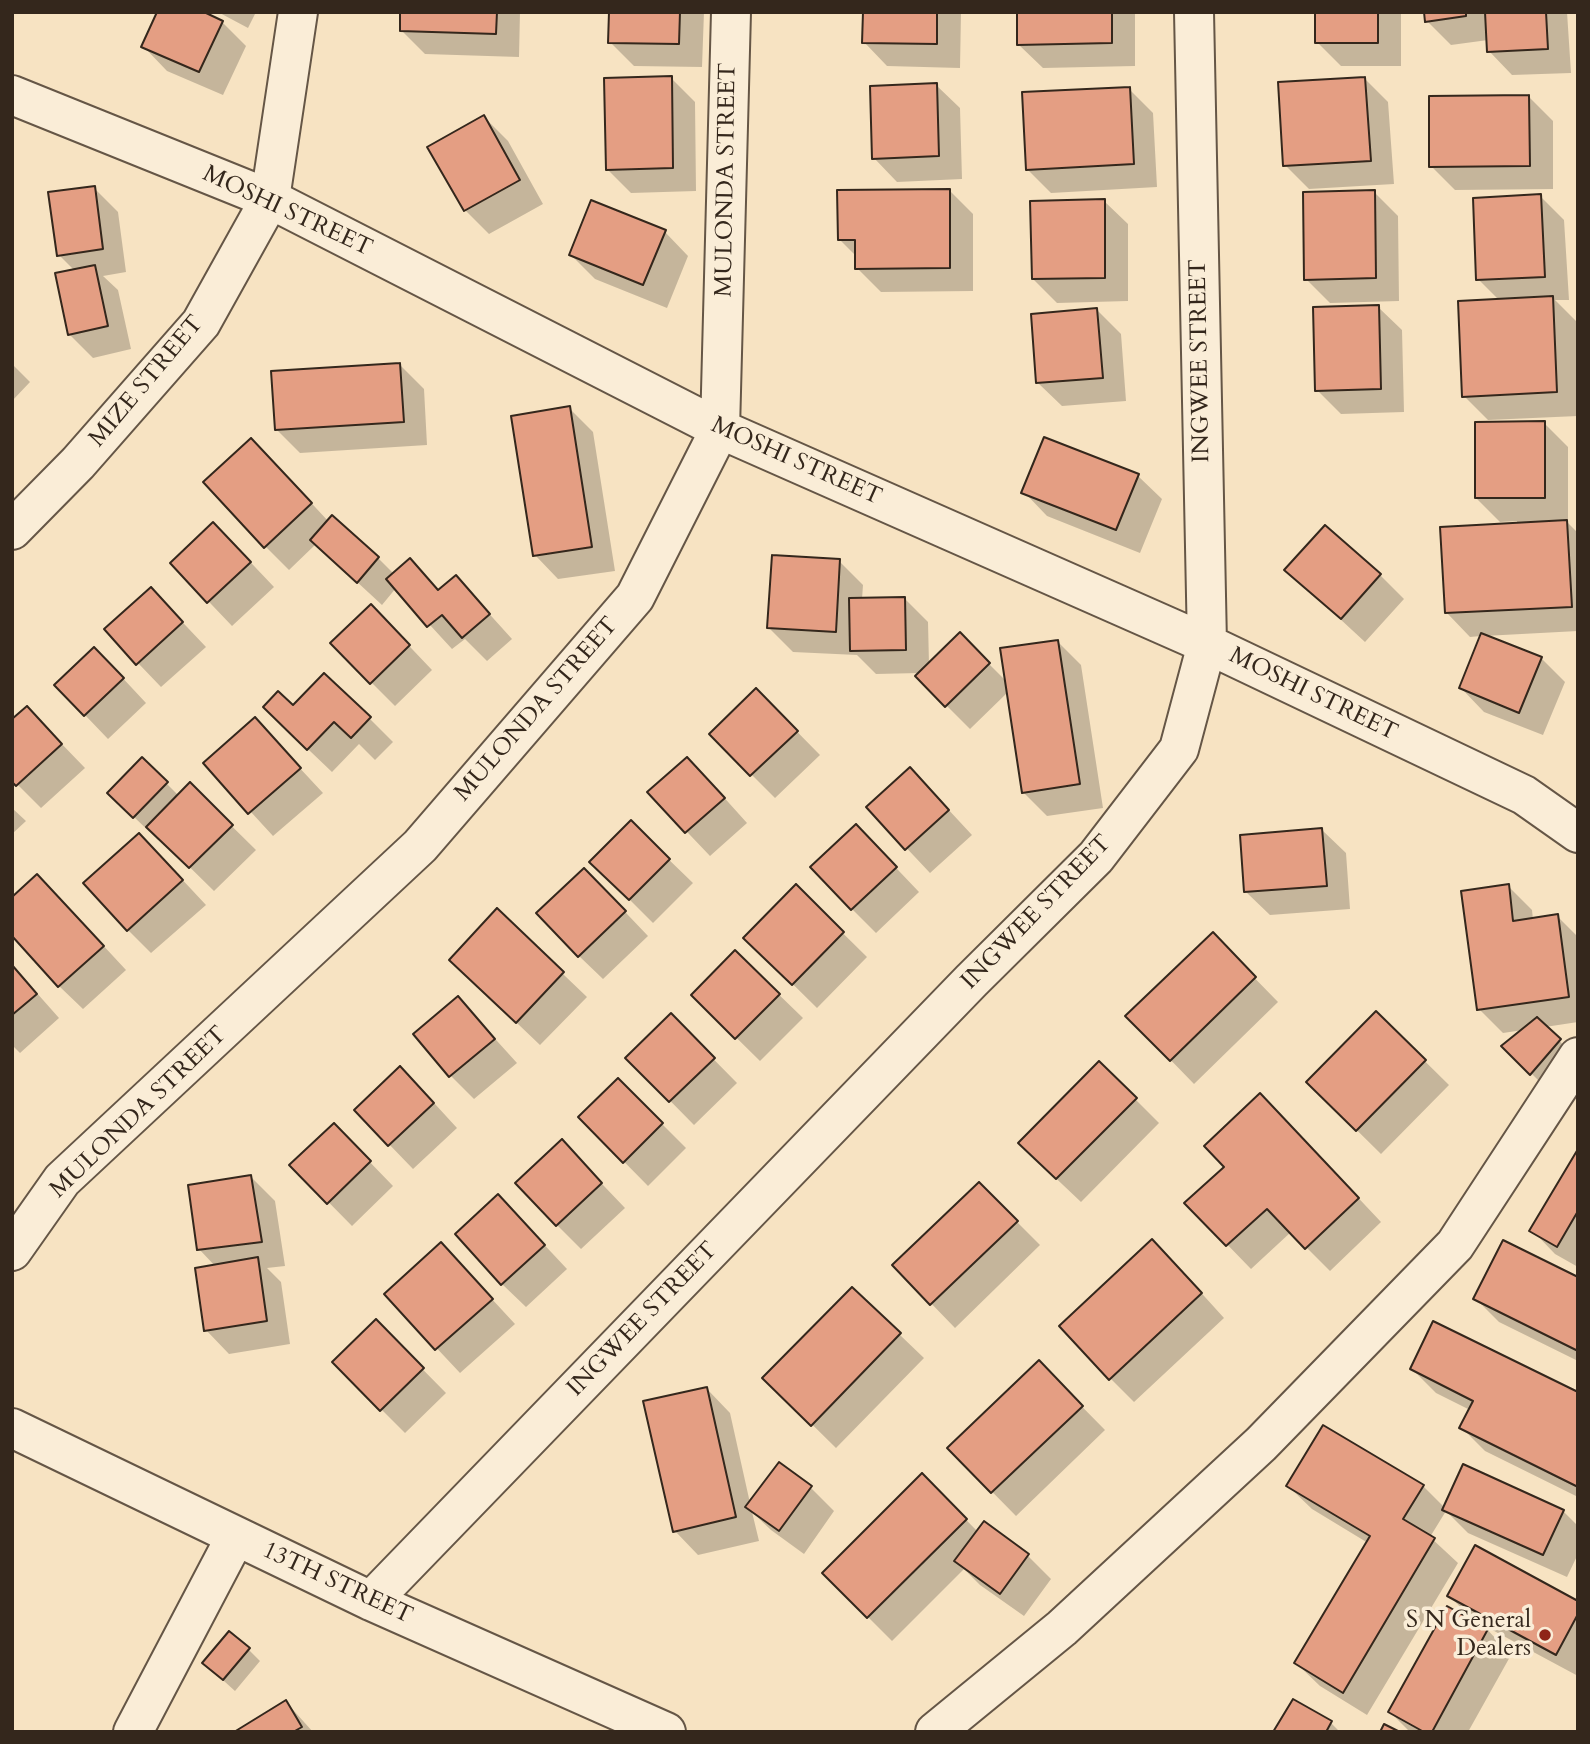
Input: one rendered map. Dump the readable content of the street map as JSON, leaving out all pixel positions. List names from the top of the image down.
{
  "streets": {
    "street": [
      "MULONDA STREET",
      "MOSHI STREET",
      "INGWEE STREET",
      "MIZE STREET",
      "13TH STREET"
    ]
  },
  "crossings": [
    ["MULONDA STREET", "MOSHI STREET"],
    ["MOSHI STREET", "INGWEE STREET"],
    ["MOSHI STREET", "MIZE STREET"],
    ["INGWEE STREET", "13TH STREET"]
  ],
  "places": ["S N General Dealers"]
}
